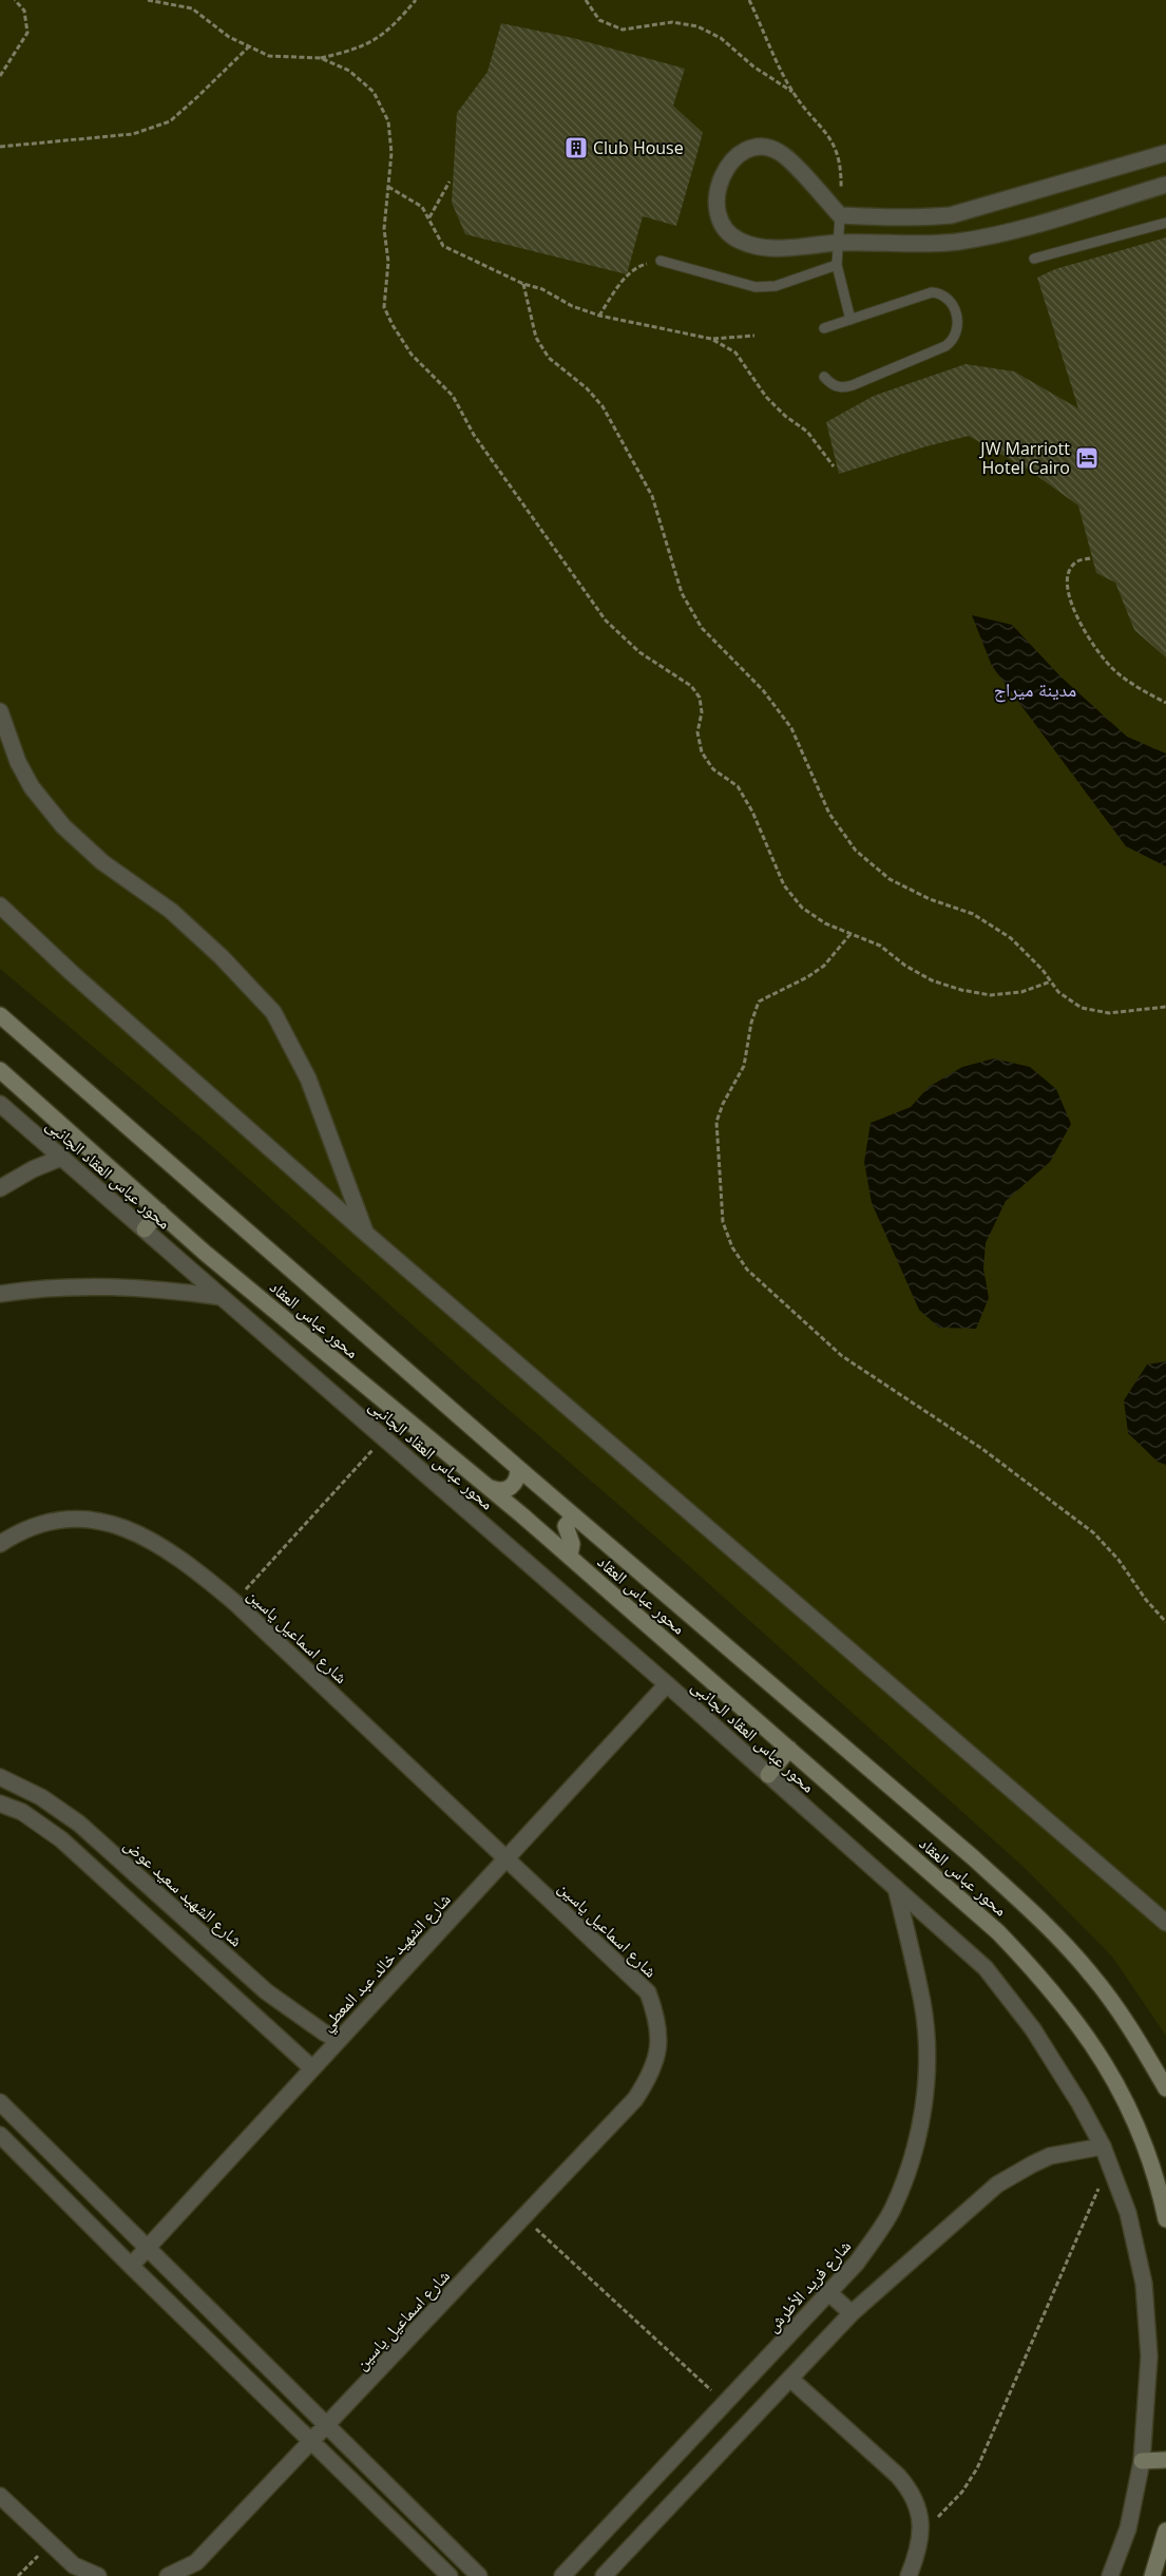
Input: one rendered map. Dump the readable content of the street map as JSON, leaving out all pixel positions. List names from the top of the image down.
{
  "streets": {
    "main road": ["محور عباس العقاد"],
    "street": [
      "محور عباس العقاد الجانبى",
      "شارع اسماعيل ياسين",
      "شارع الشهيد سعيد عوض",
      "شارع الشهيد خالد عبد المعطي",
      "شارع فريد الأطرش"
    ]
  },
  "crossings": [
    ["محور عباس العقاد الجانبى", "شارع الشهيد خالد عبد المعطي"],
    ["محور عباس العقاد الجانبى", "شارع فريد الأطرش"],
    ["شارع اسماعيل ياسين", "شارع الشهيد خالد عبد المعطي"],
    ["شارع الشهيد سعيد عوض", "شارع الشهيد خالد عبد المعطي"]
  ],
  "districts": ["مدينة ميراج"],
  "places": {
    "building": ["Club House"],
    "hotel": ["JW Marriott Hotel Cairo"]
  }
}
